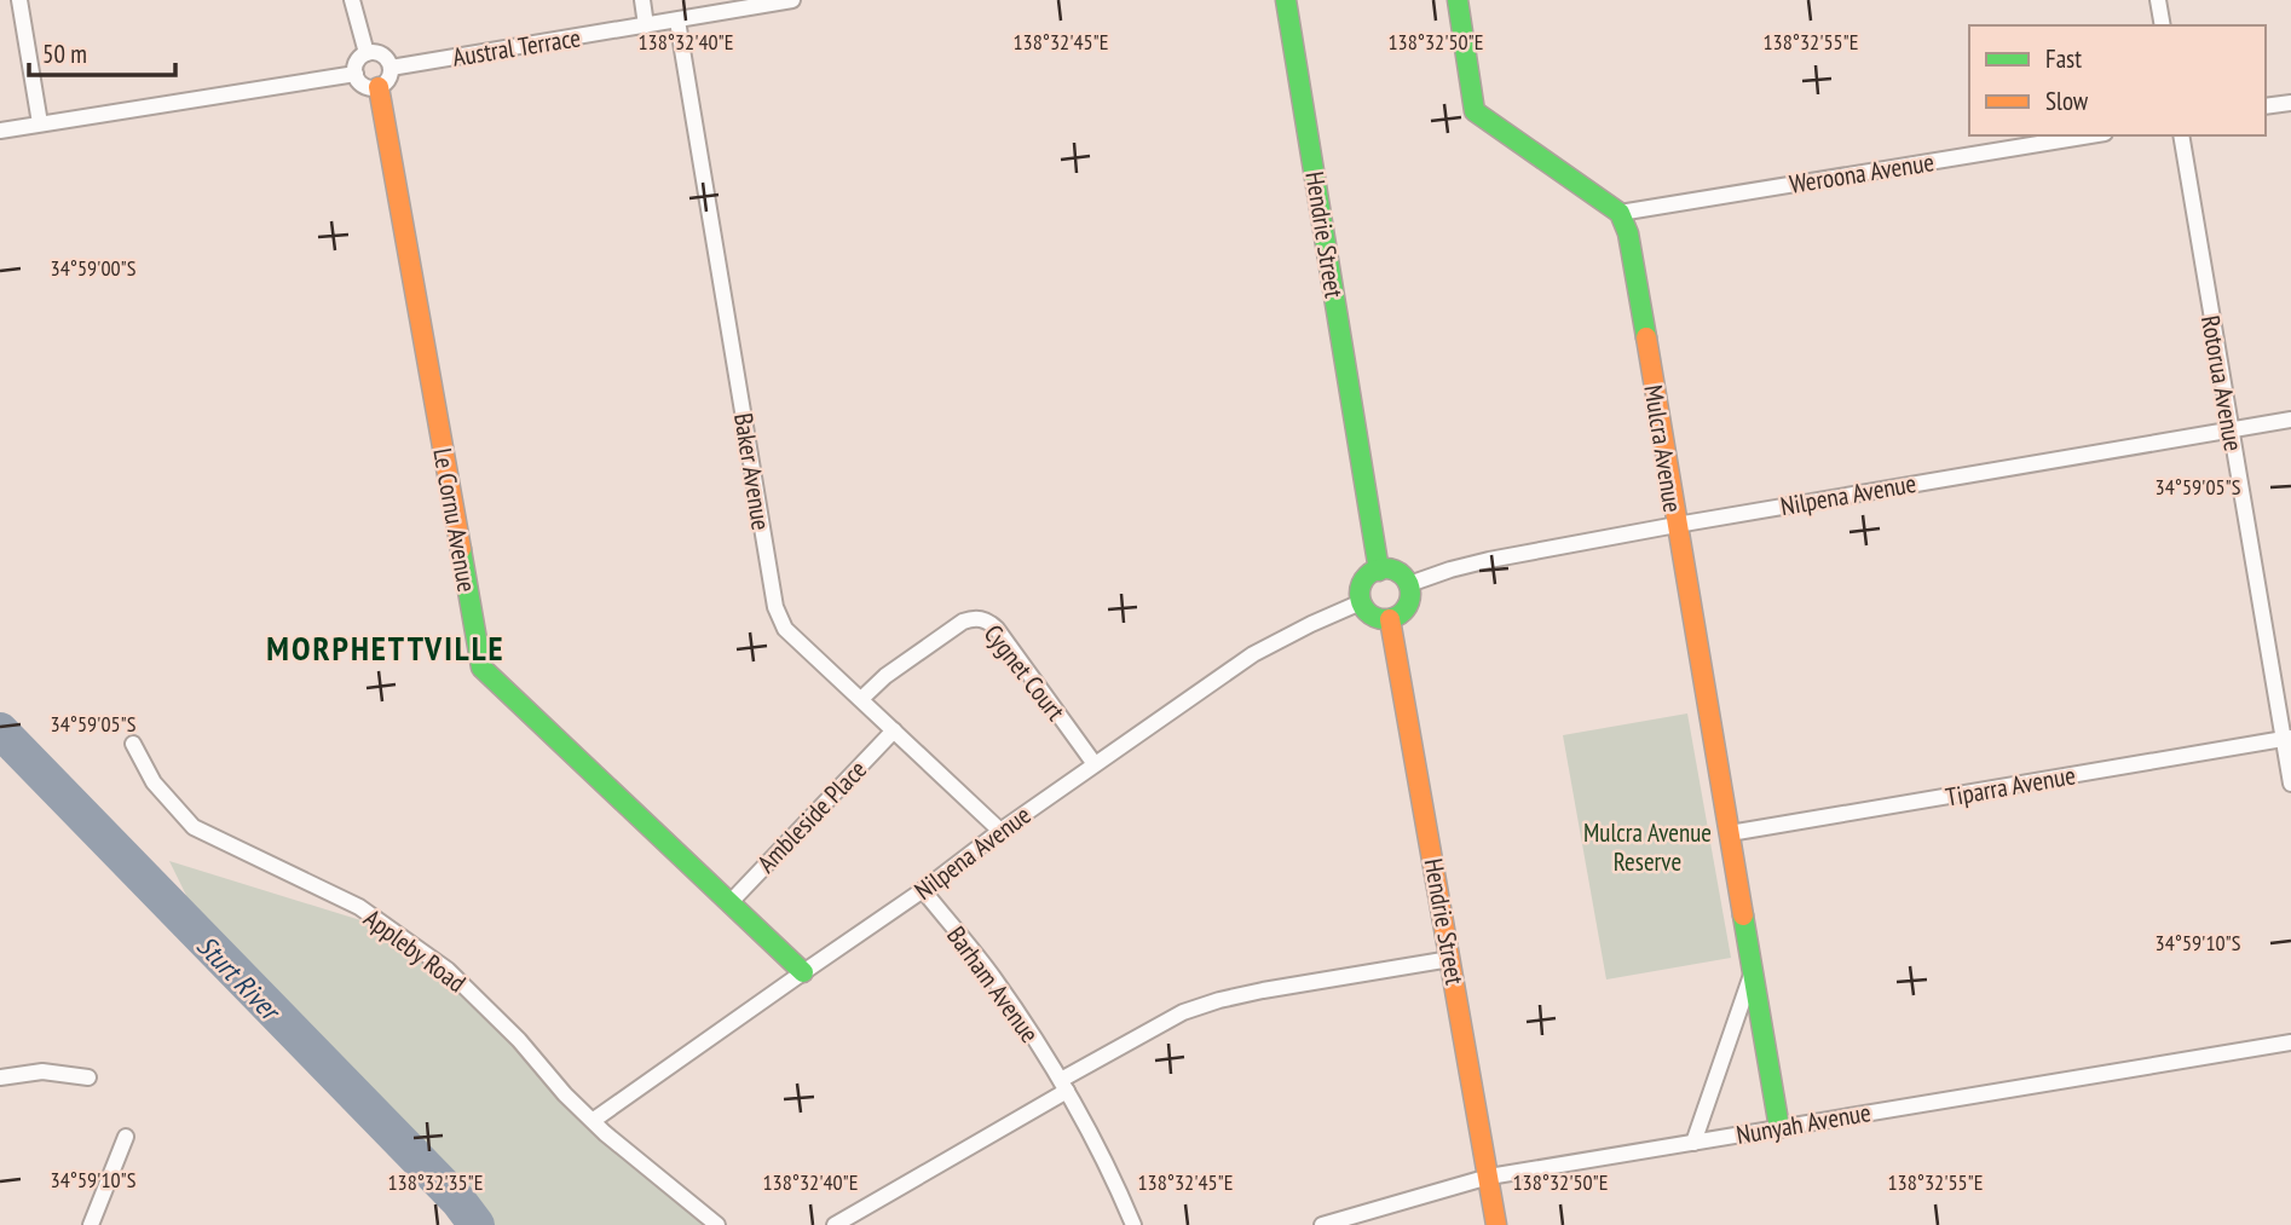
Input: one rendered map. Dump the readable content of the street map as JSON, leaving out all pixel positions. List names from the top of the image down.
{
  "streets": {
    "street": [
      "Austral Terrace",
      "Weroona Avenue",
      "Hendrie Street",
      "Rotorua Avenue",
      "Mulcra Avenue",
      "Baker Avenue",
      "Nilpena Avenue",
      "Le Cornu Avenue",
      "Cygnet Court",
      "Tiparra Avenue",
      "Ambleside Place",
      "Appleby Road",
      "Barham Avenue",
      "Nunyah Avenue"
    ]
  },
  "crossings": [
    ["Austral Terrace", "Baker Avenue"],
    ["Austral Terrace", "Le Cornu Avenue"],
    ["Weroona Avenue", "Mulcra Avenue"],
    ["Hendrie Street", "Nilpena Avenue"],
    ["Hendrie Street", "Nunyah Avenue"],
    ["Rotorua Avenue", "Nilpena Avenue"],
    ["Rotorua Avenue", "Tiparra Avenue"],
    ["Mulcra Avenue", "Nilpena Avenue"],
    ["Mulcra Avenue", "Tiparra Avenue"],
    ["Mulcra Avenue", "Nunyah Avenue"],
    ["Baker Avenue", "Nilpena Avenue"],
    ["Baker Avenue", "Cygnet Court"],
    ["Baker Avenue", "Ambleside Place"],
    ["Nilpena Avenue", "Le Cornu Avenue"],
    ["Nilpena Avenue", "Cygnet Court"],
    ["Nilpena Avenue", "Appleby Road"],
    ["Nilpena Avenue", "Barham Avenue"],
    ["Le Cornu Avenue", "Ambleside Place"]
  ],
  "districts": ["MORPHETTVILLE"],
  "water": ["Sturt River"],
  "parks": ["Mulcra Avenue Reserve"],
  "legend": ["Fast", "Slow"],
  "scale_bar": "50 m",
  "coordinates": [
    "138°32'40\"E",
    "138°32'45\"E",
    "138°32'50\"E",
    "138°32'55\"E",
    "34°59'00\"S",
    "34°59'05\"S",
    "34°59'10\"S",
    "138°32'35\"E"
  ]
}
